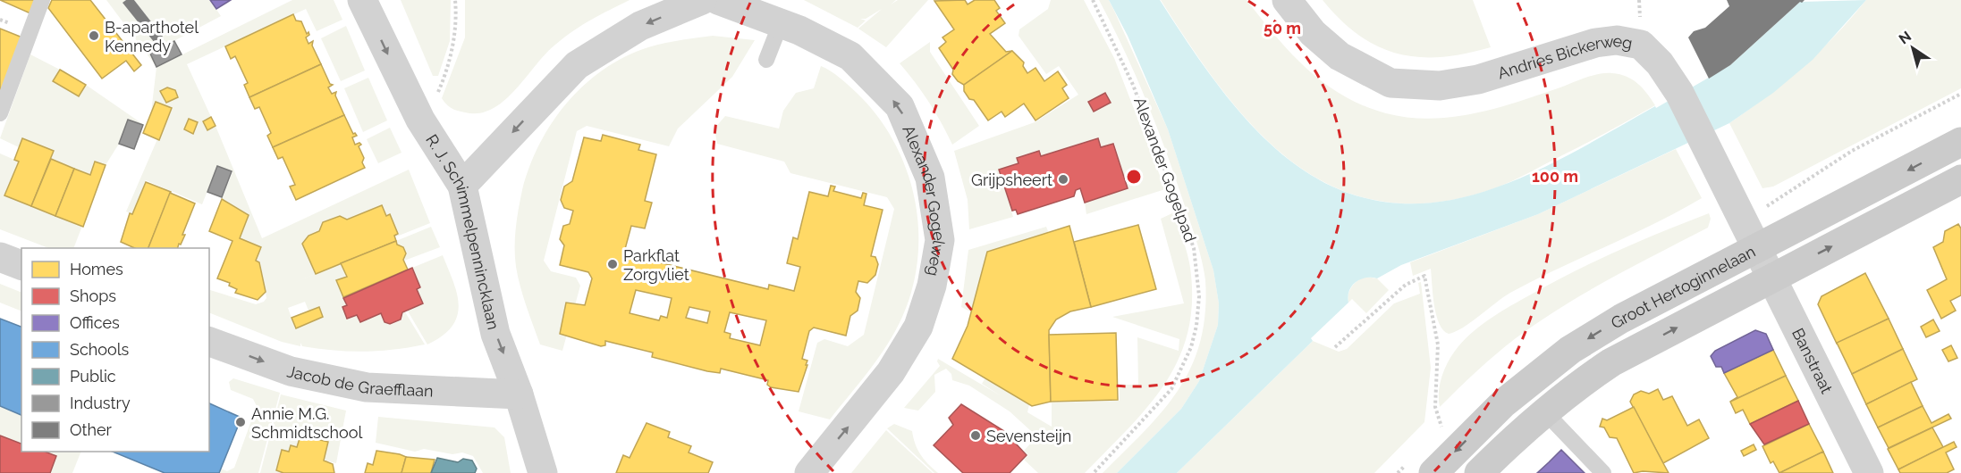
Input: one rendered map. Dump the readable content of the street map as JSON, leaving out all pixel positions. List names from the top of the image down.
{
  "streets": {
    "main road": ["Groot Hertoginnelaan"],
    "street": [
      "Andries Bickerweg",
      "Alexander Gogelweg",
      "R. J. Schimmelpennincklaan",
      "Banstraat",
      "Jacob de Graefflaan"
    ],
    "path": ["Alexander Gogelpad"]
  },
  "crossings": [
    ["Andries Bickerweg", "Groot Hertoginnelaan"],
    ["Andries Bickerweg", "Banstraat"],
    ["R. J. Schimmelpennincklaan", "Jacob de Graefflaan"],
    ["Groot Hertoginnelaan", "Banstraat"]
  ],
  "one_way": ["Alexander Gogelweg", "R. J. Schimmelpennincklaan", "Jacob de Graefflaan"],
  "places": [
    "B-aparthotel Kennedy",
    "Grijpsheert",
    "Parkflat Zorgvliet",
    "Annie M.G. Schmidtschool",
    "Sevensteijn"
  ],
  "legend": [
    "Homes",
    "Shops",
    "Offices",
    "Schools",
    "Public",
    "Industry",
    "Other"
  ],
  "north": "top left",
  "rings": ["50 m", "100 m"]
}
